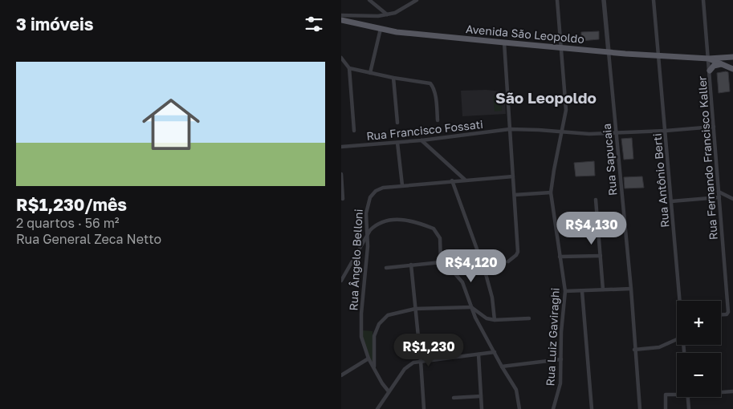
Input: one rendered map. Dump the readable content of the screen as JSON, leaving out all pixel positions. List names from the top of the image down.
{
  "streets": {
    "main road": ["Avenida São Leopoldo"],
    "street": [
      "Rua Francisco Fossati",
      "Rua Fernando Francisco Kaller",
      "Rua Sapucaia",
      "Rua Antônio Berti",
      "Rua Ângelo Belloni",
      "Rua Luiz Gaviraghi"
    ]
  },
  "crossings": [
    ["Avenida São Leopoldo", "Rua Fernando Francisco Kaller"],
    ["Avenida São Leopoldo", "Rua Sapucaia"],
    ["Avenida São Leopoldo", "Rua Antônio Berti"],
    ["Avenida São Leopoldo", "Rua Luiz Gaviraghi"],
    ["Rua Francisco Fossati", "Rua Fernando Francisco Kaller"],
    ["Rua Francisco Fossati", "Rua Sapucaia"],
    ["Rua Francisco Fossati", "Rua Antônio Berti"],
    ["Rua Francisco Fossati", "Rua Luiz Gaviraghi"]
  ],
  "districts": ["São Leopoldo"],
  "page": {
    "heading": "3 imóveis",
    "list": [
      {
        "name": "R$1,230/mês",
        "note": "2 quartos · 56 m² · Rua General Zeca Netto"
      }
    ],
    "price": ["R$4,130", "R$4,120", "R$1,230"],
    "map_buttons": ["+", "−"]
  }
}
